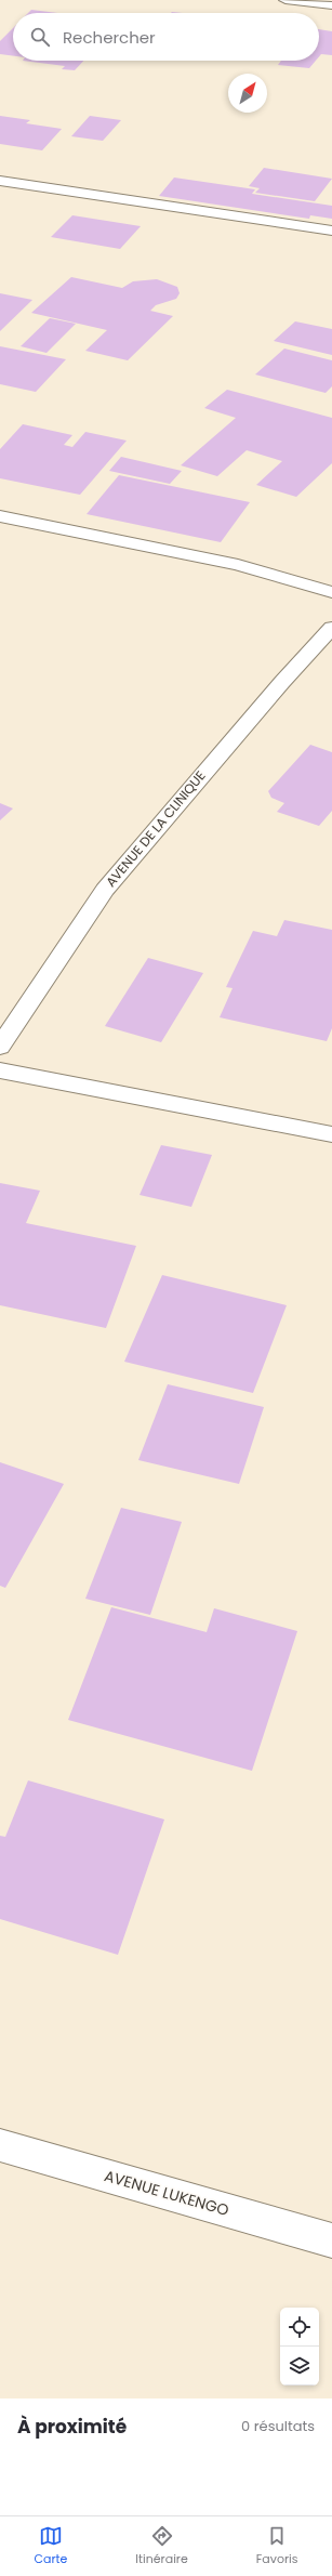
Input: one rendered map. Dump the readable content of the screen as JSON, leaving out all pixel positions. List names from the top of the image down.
{
  "streets": {
    "street": ["AVENUE DE LA CLINIQUE", "AVENUE LUKENGO"]
  },
  "north": "top right",
  "page": {
    "search": "Rechercher",
    "heading": ["À proximité", "0 résultats"],
    "nav": ["Carte", "Itinéraire", "Favoris"]
  }
}
